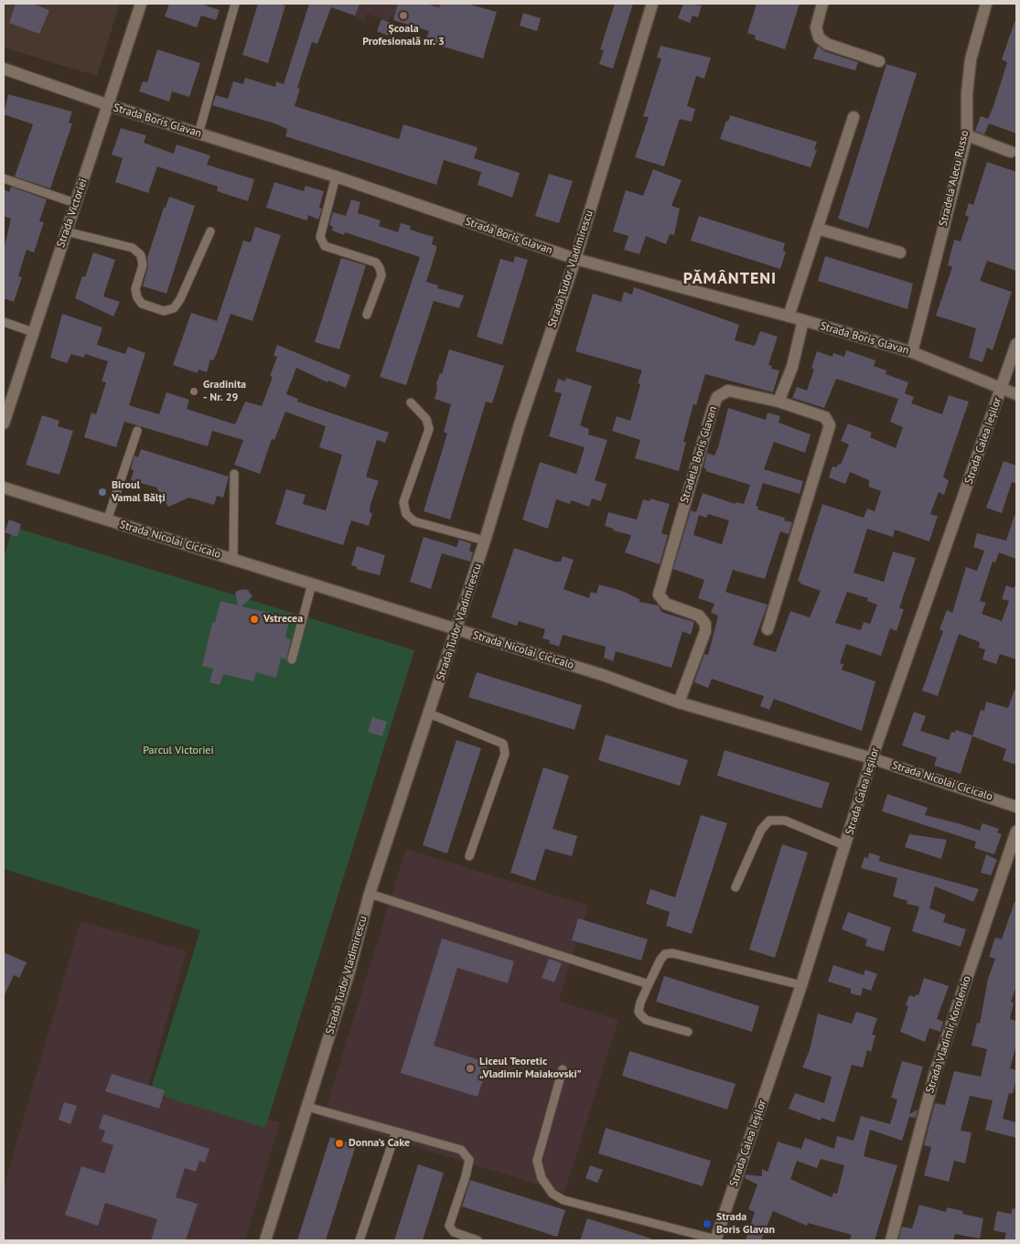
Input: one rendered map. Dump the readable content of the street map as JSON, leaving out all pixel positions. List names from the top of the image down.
{
  "streets": {
    "street": [
      "Strada Boris Glavan",
      "Stradela Alecu Russo",
      "Strada Victoriei",
      "Strada Tudor Vladimirescu",
      "Strada Calea Ieșilor",
      "Stradela Boris Glavan",
      "Strada Nicolai Cicicalo",
      "Strada Vladimir Korolenko"
    ]
  },
  "crossings": [
    ["Strada Boris Glavan", "Stradela Alecu Russo"],
    ["Strada Boris Glavan", "Strada Victoriei"],
    ["Strada Boris Glavan", "Strada Tudor Vladimirescu"],
    ["Strada Boris Glavan", "Strada Calea Ieșilor"],
    ["Strada Tudor Vladimirescu", "Strada Nicolai Cicicalo"],
    ["Strada Calea Ieșilor", "Strada Nicolai Cicicalo"],
    ["Stradela Boris Glavan", "Strada Nicolai Cicicalo"]
  ],
  "districts": ["PĂMÂNTENI"],
  "parks": ["Parcul Victoriei"],
  "places": [
    "Școala Profesională nr. 3",
    "Gradinita - Nr. 29",
    "Biroul Vamal Bălți",
    "Vstrecea",
    "Liceul Teoretic „Vladimir Maiakovski”",
    "Donna’s Cake",
    "Strada Boris Glavan"
  ]
}
